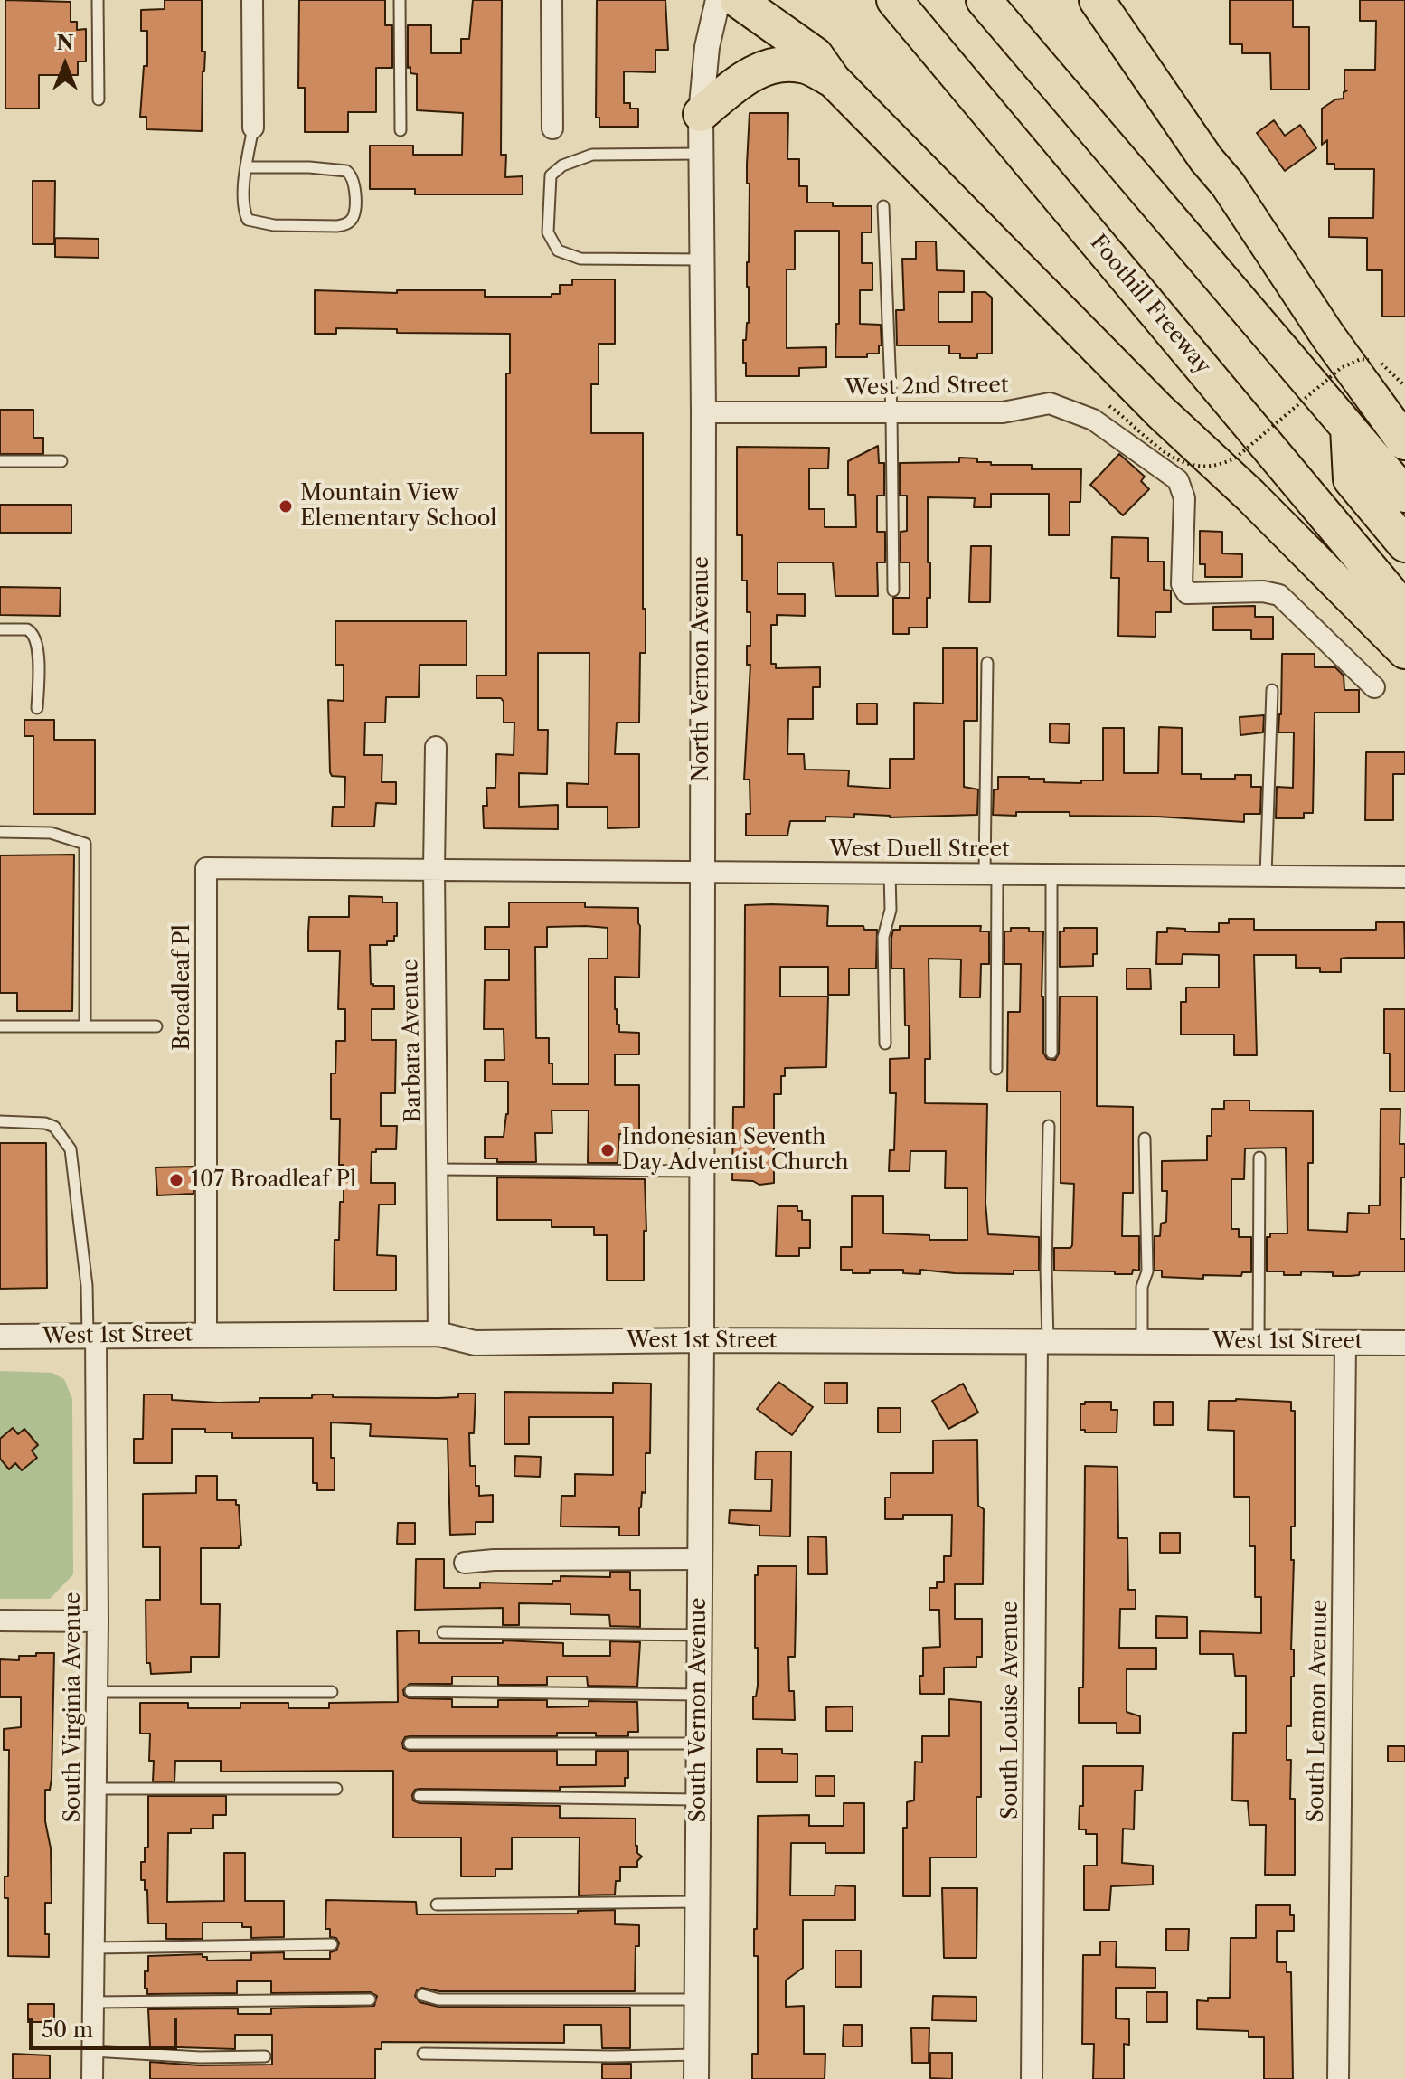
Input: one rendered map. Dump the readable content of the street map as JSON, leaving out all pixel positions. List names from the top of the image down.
{
  "streets": {
    "highway": ["Foothill Freeway"],
    "street": [
      "West 2nd Street",
      "North Vernon Avenue",
      "West Duell Street",
      "Broadleaf Pl",
      "Barbara Avenue",
      "West 1st Street",
      "South Virginia Avenue",
      "South Vernon Avenue",
      "South Louise Avenue",
      "South Lemon Avenue"
    ]
  },
  "crossings": [
    ["West 2nd Street", "North Vernon Avenue"],
    ["North Vernon Avenue", "West Duell Street"],
    ["North Vernon Avenue", "West 1st Street"],
    ["North Vernon Avenue", "South Vernon Avenue"],
    ["West Duell Street", "Broadleaf Pl"],
    ["West Duell Street", "Barbara Avenue"],
    ["Broadleaf Pl", "Barbara Avenue"],
    ["Broadleaf Pl", "West 1st Street"],
    ["Barbara Avenue", "West 1st Street"],
    ["West 1st Street", "South Virginia Avenue"],
    ["West 1st Street", "South Vernon Avenue"],
    ["West 1st Street", "South Louise Avenue"],
    ["West 1st Street", "South Lemon Avenue"]
  ],
  "places": ["Mountain View Elementary School", "Indonesian Seventh Day Adventist Church", "107 Broadleaf Pl"],
  "scale_bar": "50 m",
  "north": "top"
}
